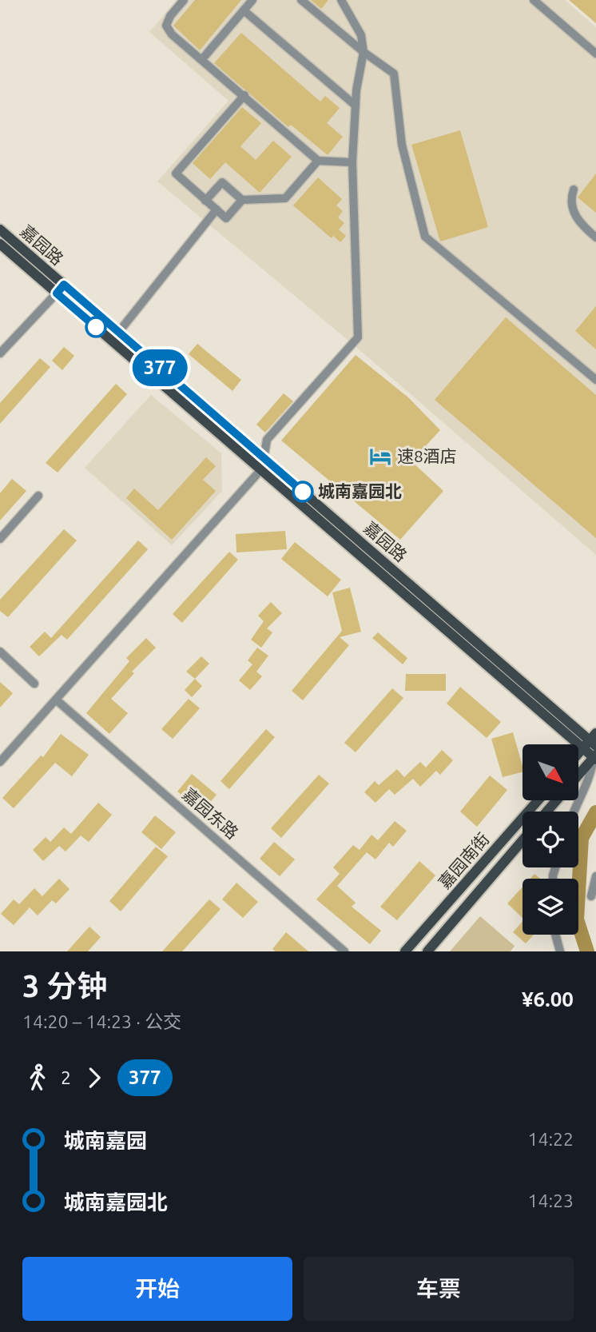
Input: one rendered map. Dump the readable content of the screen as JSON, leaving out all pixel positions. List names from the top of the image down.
{
  "streets": {
    "main road": ["嘉园路", "嘉园南街"],
    "street": ["嘉园东路"]
  },
  "places": {
    "hotel": ["速8酒店"],
    "other": ["城南嘉园北"]
  },
  "lines": ["bus line 377"],
  "north": "bottom right",
  "page": {
    "on_map": "377",
    "heading": ["3 分钟", "14:20 – 14:23 · 公交", "¥6.00"],
    "legs": ["2", "377"],
    "list": [
      {
        "name": "城南嘉园",
        "value": "14:22"
      },
      {
        "name": "城南嘉园北",
        "value": "14:23"
      }
    ],
    "buttons": ["开始", "车票"]
  }
}
